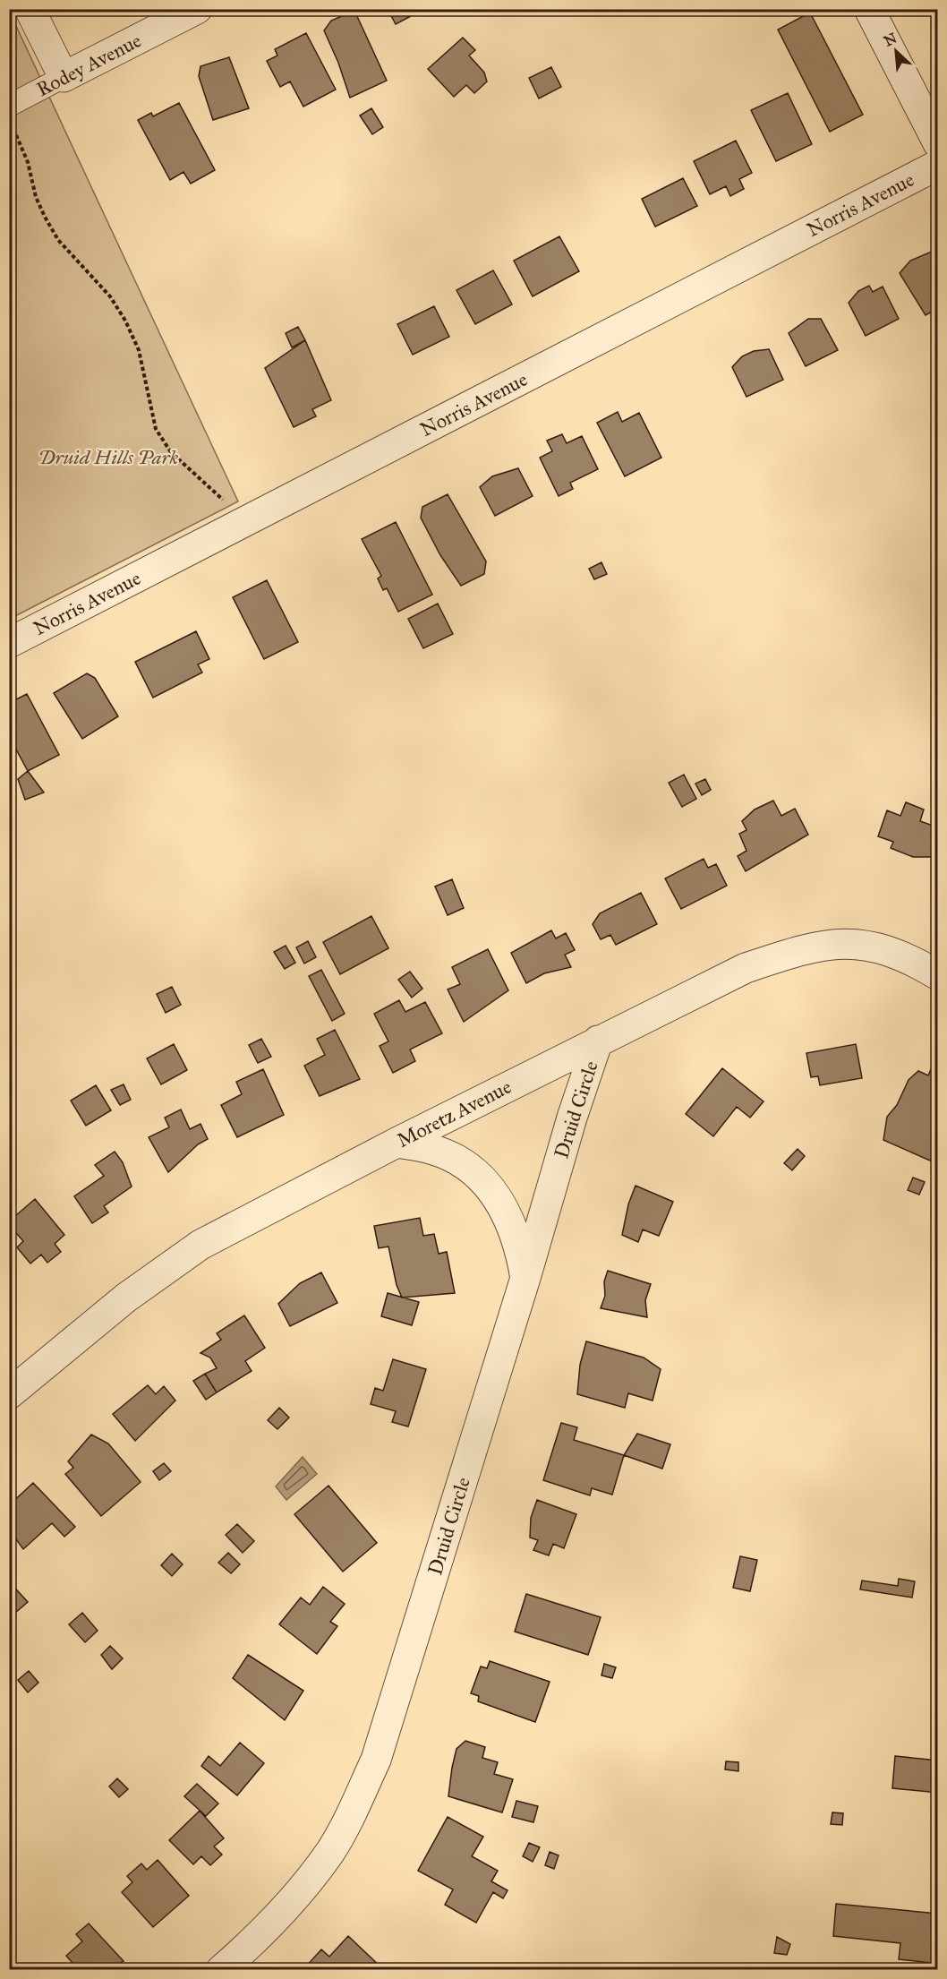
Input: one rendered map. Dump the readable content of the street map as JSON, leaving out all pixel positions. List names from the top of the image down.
{
  "streets": {
    "street": [
      "Rodey Avenue",
      "Norris Avenue",
      "Druid Circle",
      "Moretz Avenue"
    ]
  },
  "crossings": [
    ["Druid Circle", "Moretz Avenue"]
  ],
  "parks": ["Druid Hills Park"],
  "north": "top left"
}
